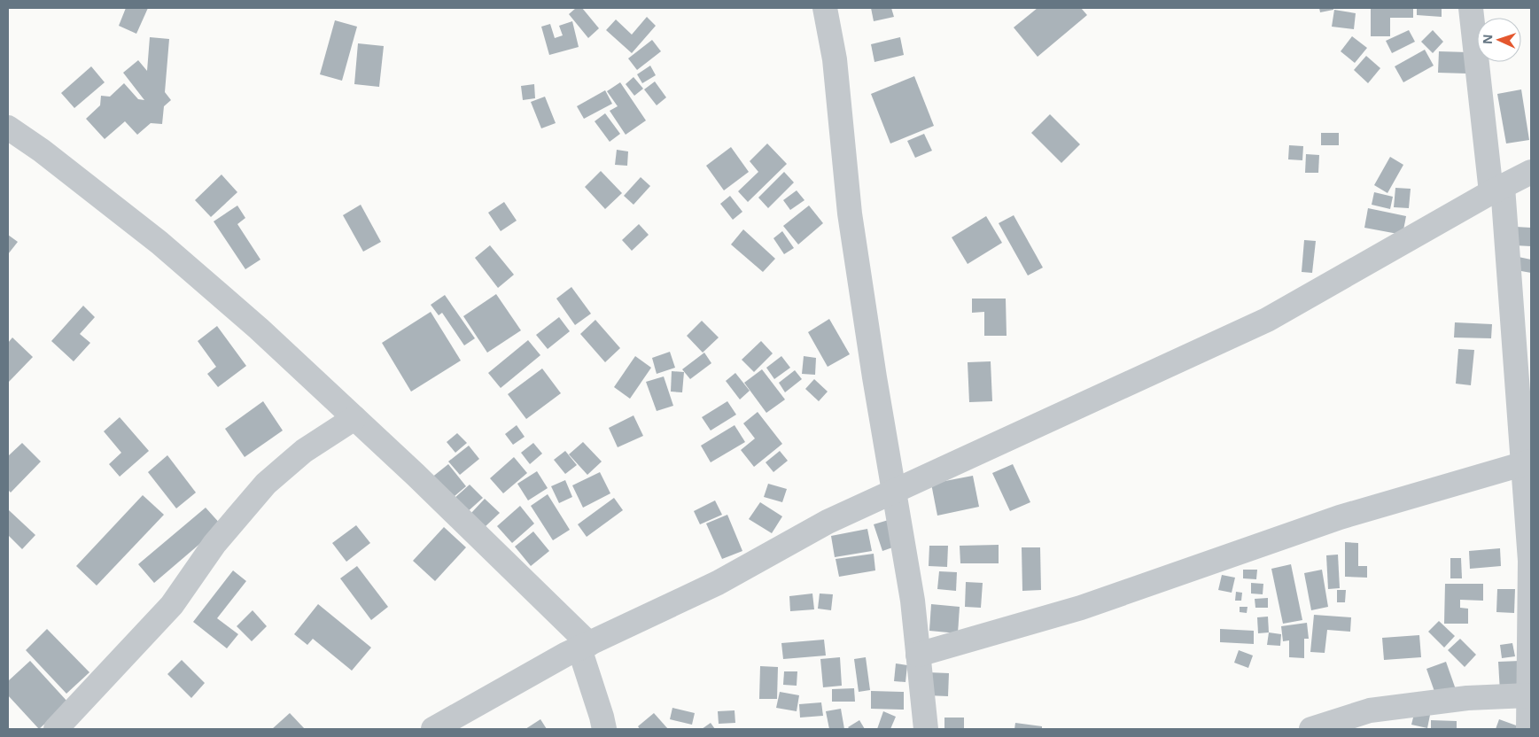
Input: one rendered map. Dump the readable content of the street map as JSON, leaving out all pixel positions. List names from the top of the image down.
{
  "north": "left"
}
